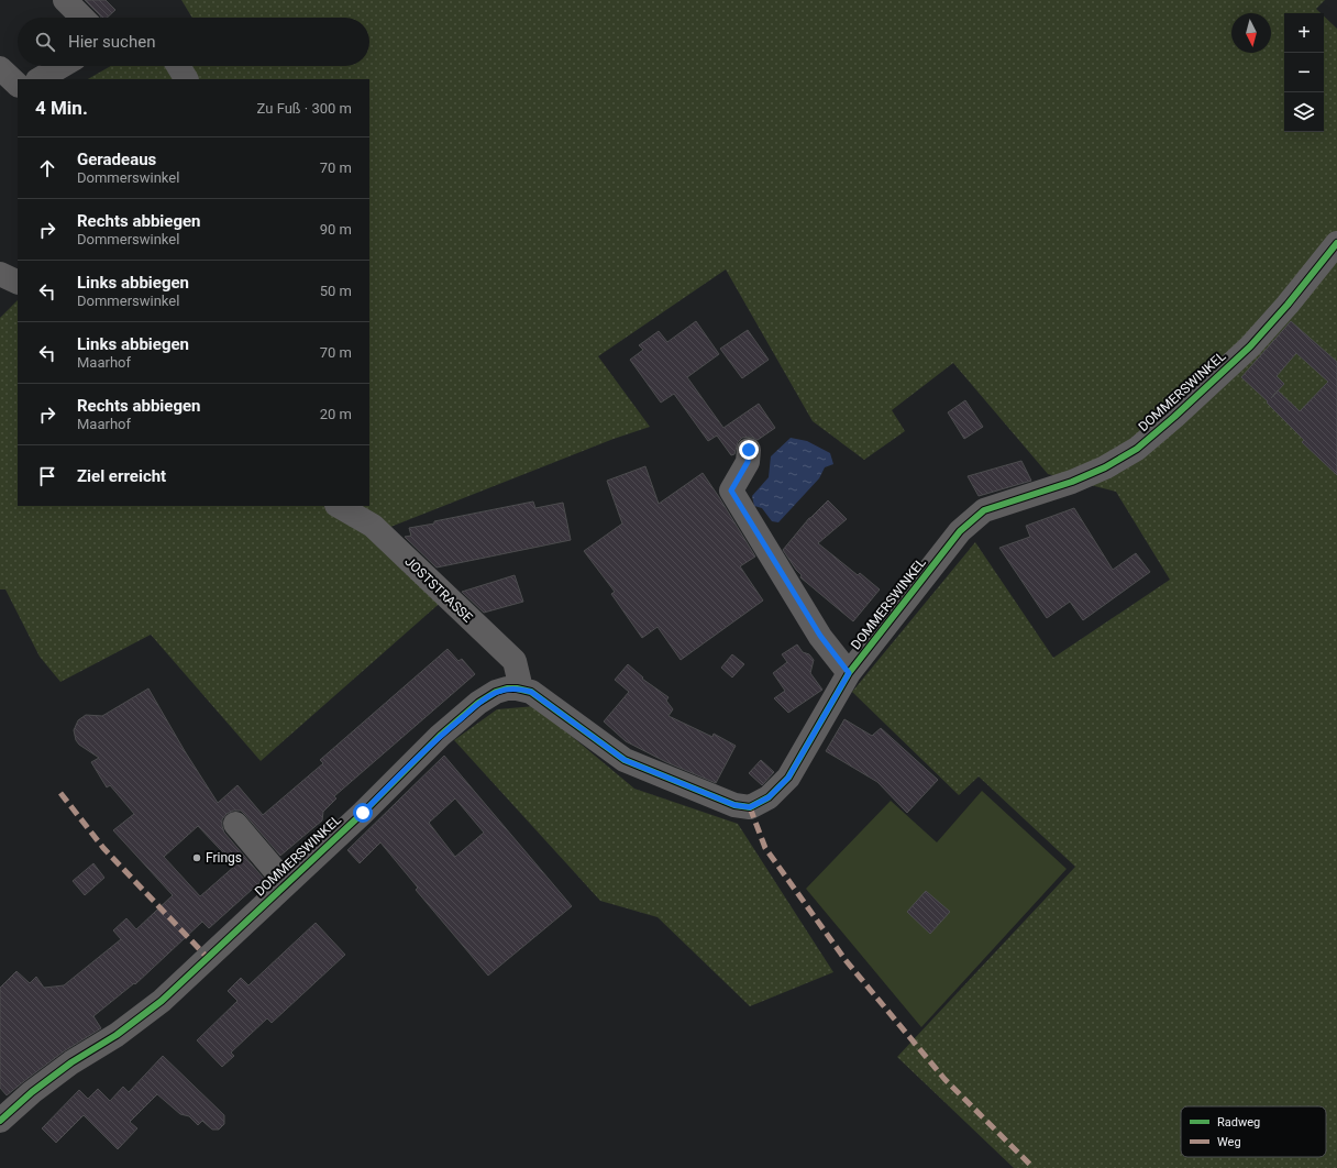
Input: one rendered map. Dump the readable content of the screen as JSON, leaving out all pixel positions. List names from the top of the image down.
{
  "streets": {
    "street": ["DOMMERSWINKEL", "JOSTSTRASSE"]
  },
  "crossings": [
    ["DOMMERSWINKEL", "JOSTSTRASSE"]
  ],
  "places": ["Frings"],
  "legend": ["Radweg", "Weg"],
  "north": "bottom",
  "page": {
    "map_buttons": ["+", "−"],
    "search": "Hier suchen",
    "heading": ["4 Min.", "Zu Fuß · 300 m"],
    "list": [
      ["Geradeaus", "Dommerswinkel", "70 m"],
      ["Rechts abbiegen", "Dommerswinkel", "90 m"],
      ["Links abbiegen", "Dommerswinkel", "50 m"],
      ["Links abbiegen", "Maarhof", "70 m"],
      ["Rechts abbiegen", "Maarhof", "20 m"],
      "Ziel erreicht"
    ]
  }
}
